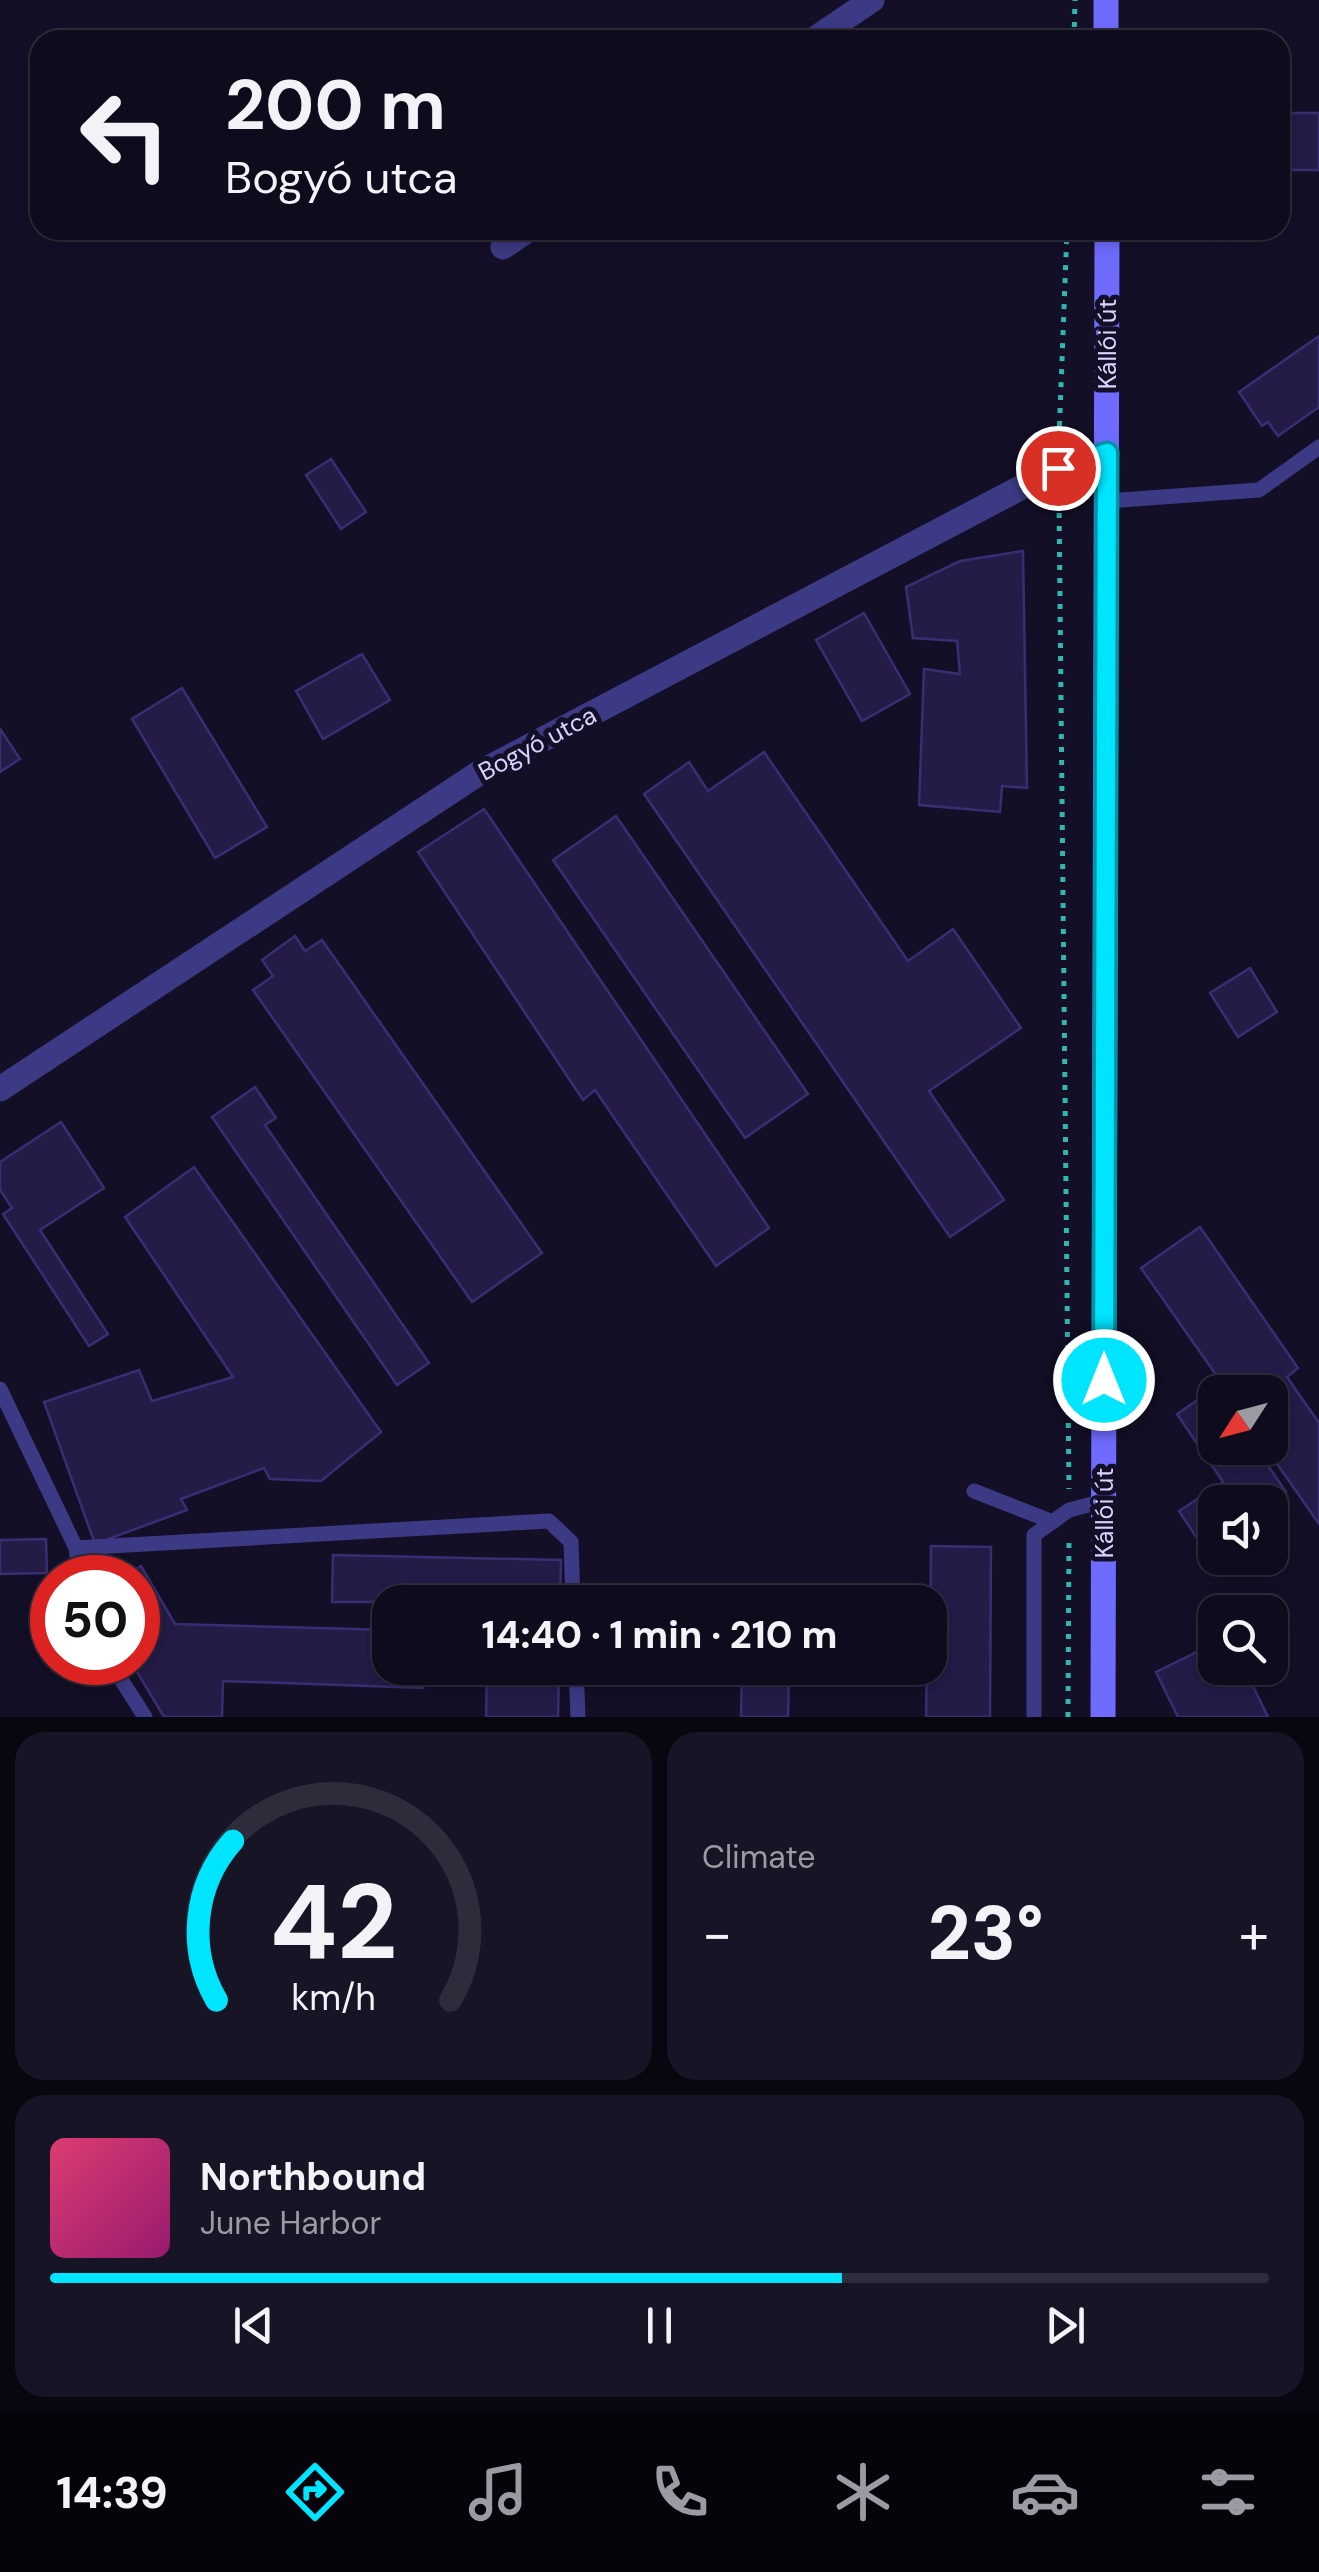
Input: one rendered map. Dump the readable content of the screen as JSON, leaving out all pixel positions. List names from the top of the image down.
{
  "streets": {
    "main road": ["Kállói út"],
    "street": ["Bogyó utca"]
  },
  "crossings": [
    ["Kállói út", "Bogyó utca"]
  ],
  "north": "bottom left",
  "page": {
    "turn": ["200 m", "Bogyó utca"],
    "limit": "50",
    "trip": "14:40 · 1 min · 210 m",
    "tile": "Climate",
    "heat": ["−", "23°", "+"],
    "song": ["Northbound", "June Harbor"],
    "tabs": "14:39",
    "gauge": ["42", "km/h"]
  }
}
